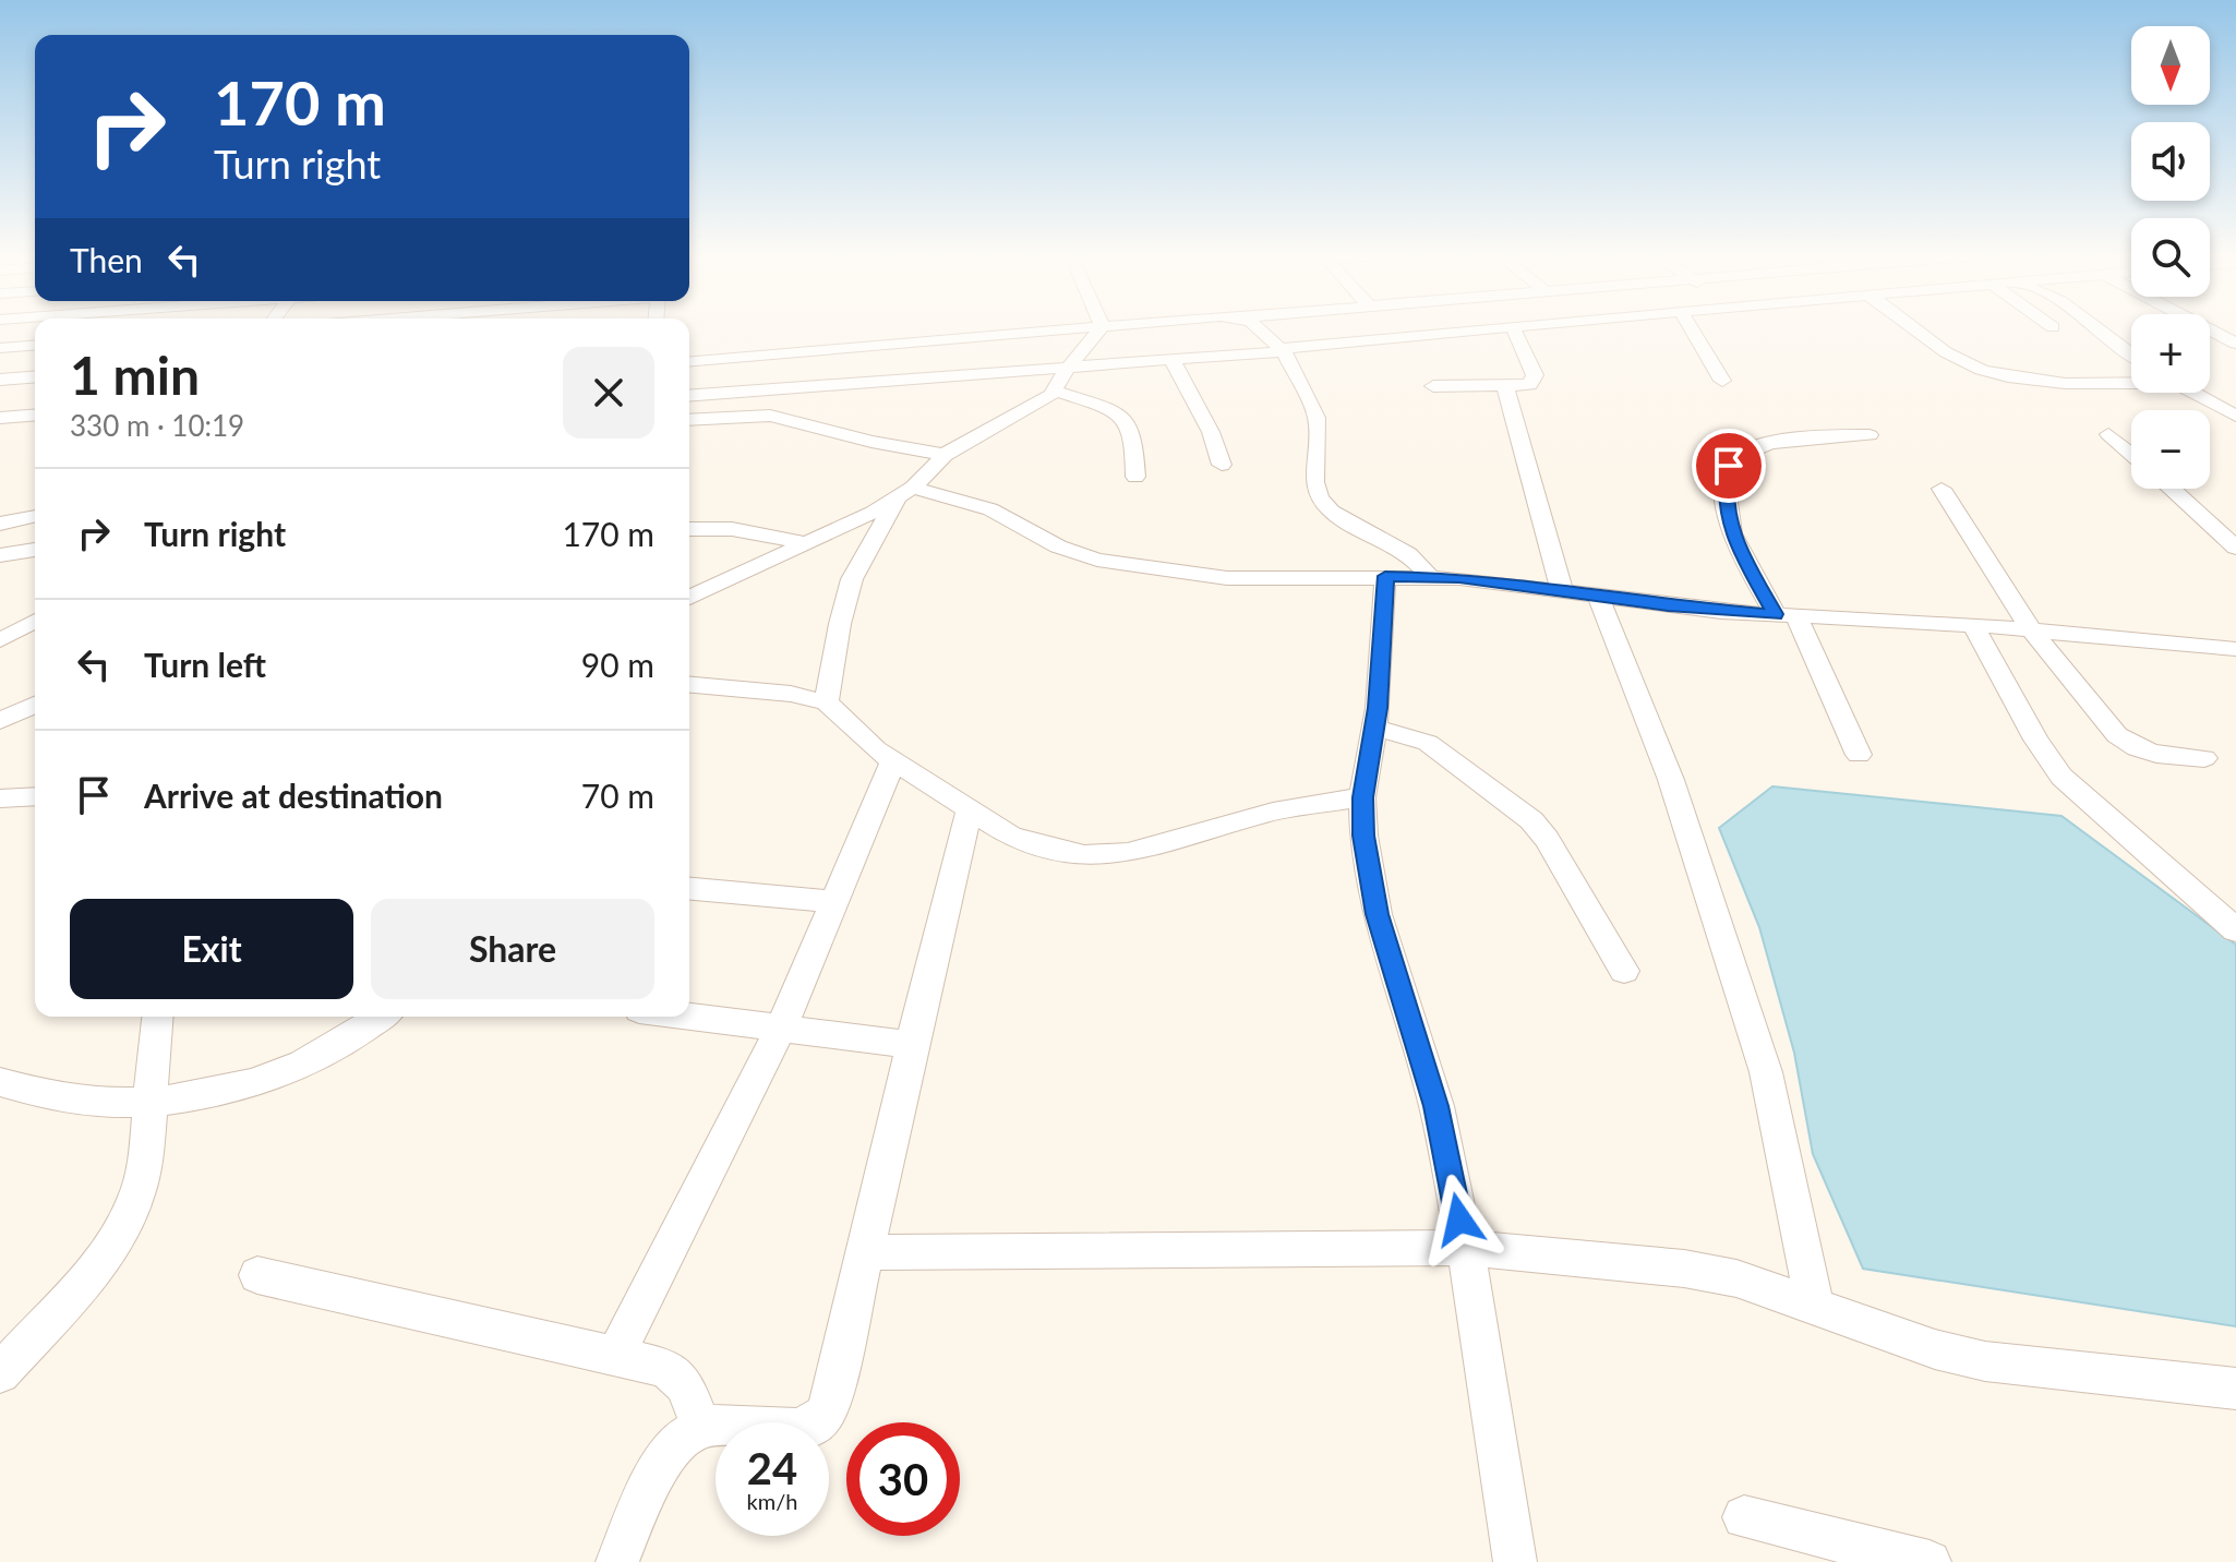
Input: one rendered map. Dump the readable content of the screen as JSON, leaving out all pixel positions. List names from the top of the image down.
{
  "north": "bottom",
  "page": {
    "map_buttons": ["+", "−"],
    "turn": ["170 m", "Turn right"],
    "then": "Then",
    "heading": ["1 min", "330 m · 10:19"],
    "list": [
      {
        "name": "Turn right",
        "value": "170 m"
      },
      {
        "name": "Turn left",
        "value": "90 m"
      },
      {
        "name": "Arrive at destination",
        "value": "70 m"
      }
    ],
    "buttons": ["Exit", "Share"],
    "speed": "24 km/h",
    "limit": "30"
  }
}
